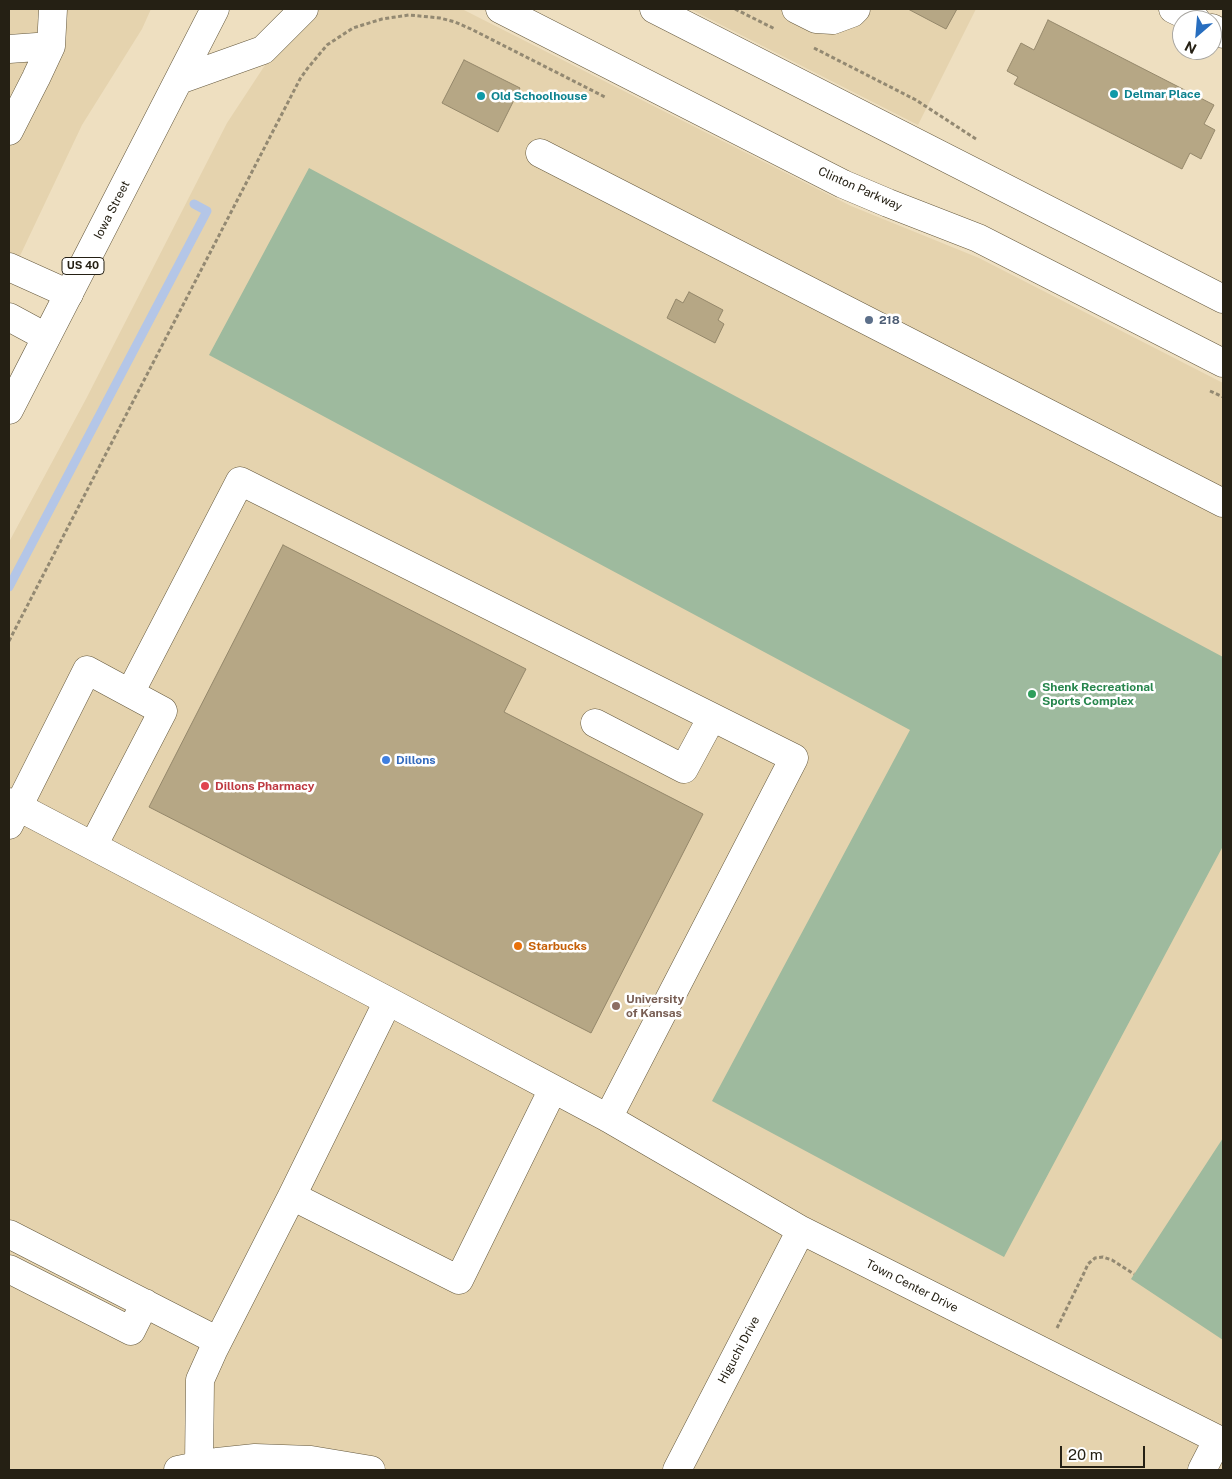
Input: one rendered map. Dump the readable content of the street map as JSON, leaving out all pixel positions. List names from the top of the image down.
{
  "streets": {
    "main road": [
      "Clinton Parkway",
      "Iowa Street",
      "US 40",
      "Town Center Drive",
      "Higuchi Drive"
    ]
  },
  "crossings": [
    ["Town Center Drive", "Higuchi Drive"]
  ],
  "places": [
    "Delmar Place",
    "Old Schoolhouse",
    "218",
    "Shenk Recreational Sports Complex",
    "Dillons",
    "Dillons Pharmacy",
    "Starbucks",
    "University of Kansas"
  ],
  "scale_bar": "20 m",
  "north": "bottom left"
}
